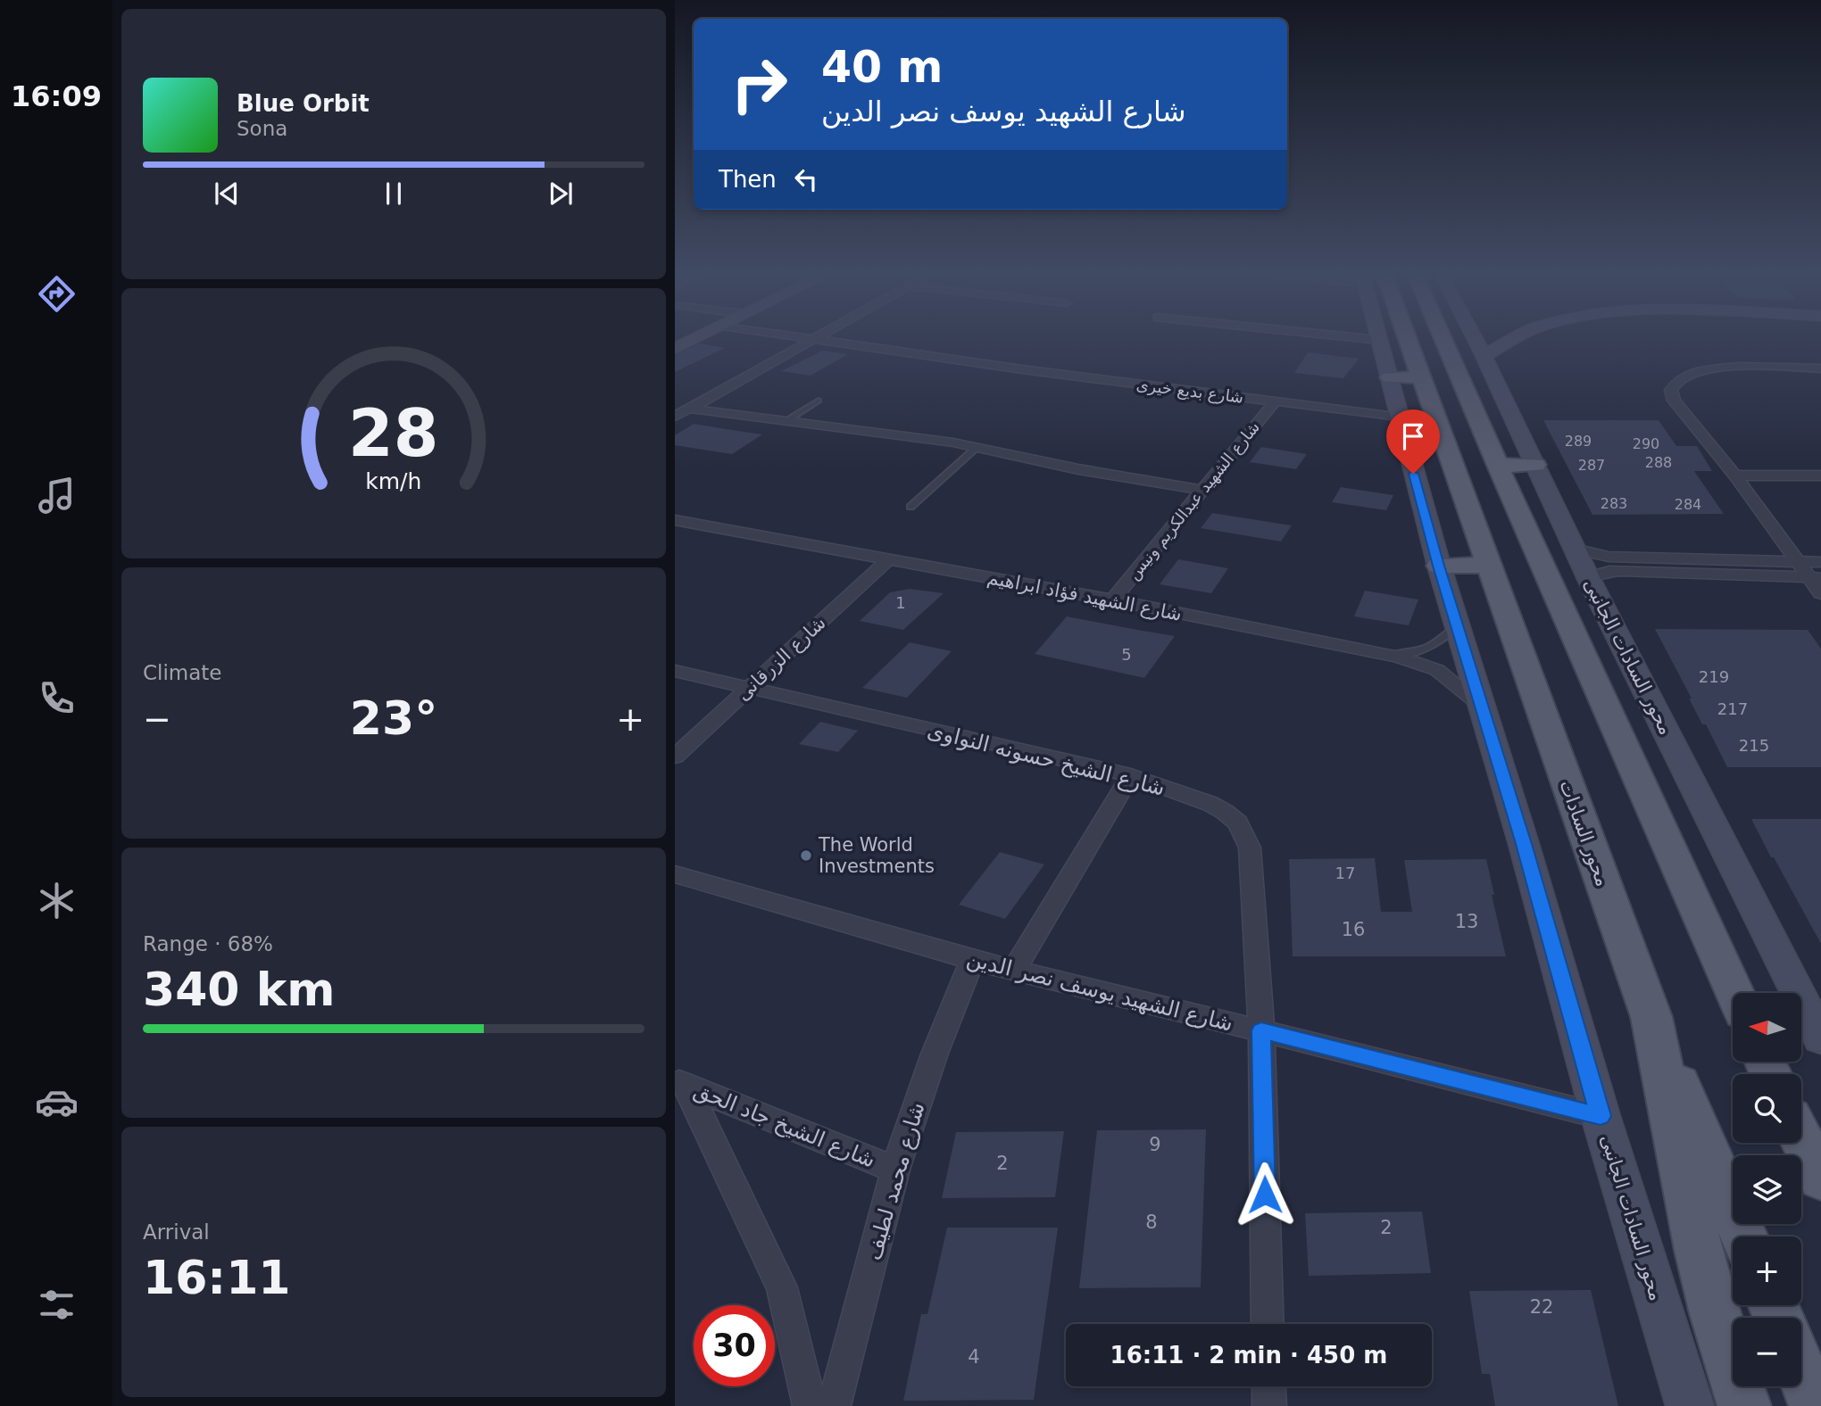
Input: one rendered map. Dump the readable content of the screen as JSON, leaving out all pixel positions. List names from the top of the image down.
{
  "streets": {
    "main road": ["محور السادات"],
    "street": [
      "شارع بديع خيرى",
      "شارع الشهيد عبدالكريم ونيس",
      "شارع الشهيد فؤاد ابراهيم",
      "محور السادات الجانبى",
      "شارع الزرقانى",
      "شارع الشيخ حسونه النواوى",
      "شارع الشهيد يوسف نصر الدين",
      "شارع الشيخ جاد الحق",
      "شارع محمد لطيف"
    ]
  },
  "crossings": [
    ["شارع بديع خيرى", "شارع الشهيد عبدالكريم ونيس"],
    ["شارع بديع خيرى", "محور السادات الجانبى"],
    ["شارع الشهيد عبدالكريم ونيس", "شارع الشهيد فؤاد ابراهيم"],
    ["شارع الشهيد فؤاد ابراهيم", "محور السادات الجانبى"],
    ["شارع الشهيد فؤاد ابراهيم", "شارع الزرقانى"],
    ["محور السادات الجانبى", "محور السادات"],
    ["محور السادات الجانبى", "شارع الشهيد يوسف نصر الدين"],
    ["شارع الزرقانى", "شارع الشيخ حسونه النواوى"],
    ["شارع الشيخ حسونه النواوى", "شارع الشهيد يوسف نصر الدين"],
    ["شارع الشهيد يوسف نصر الدين", "شارع محمد لطيف"],
    ["شارع الشيخ جاد الحق", "شارع محمد لطيف"]
  ],
  "places": ["The World Investments"],
  "house_numbers": [
    "289",
    "290",
    "288",
    "287",
    "283",
    "284",
    "1",
    "5",
    "219",
    "217",
    "215",
    "17",
    "13",
    "16",
    "9",
    "2",
    "8",
    "2",
    "22",
    "4"
  ],
  "north": "left",
  "page": {
    "tabs": "16:09",
    "turn": ["40 m", "شارع الشهيد يوسف نصر الدين"],
    "song": ["Blue Orbit", "Sona"],
    "then": "Then",
    "tile": [
      "Climate",
      ["Range · 68%", "340 km"],
      ["Arrival", "16:11"]
    ],
    "heat": ["−", "23°", "+"],
    "map_buttons": ["+", "−"],
    "limit": "30",
    "trip": "16:11 · 2 min · 450 m",
    "gauge": ["28", "km/h"]
  }
}
